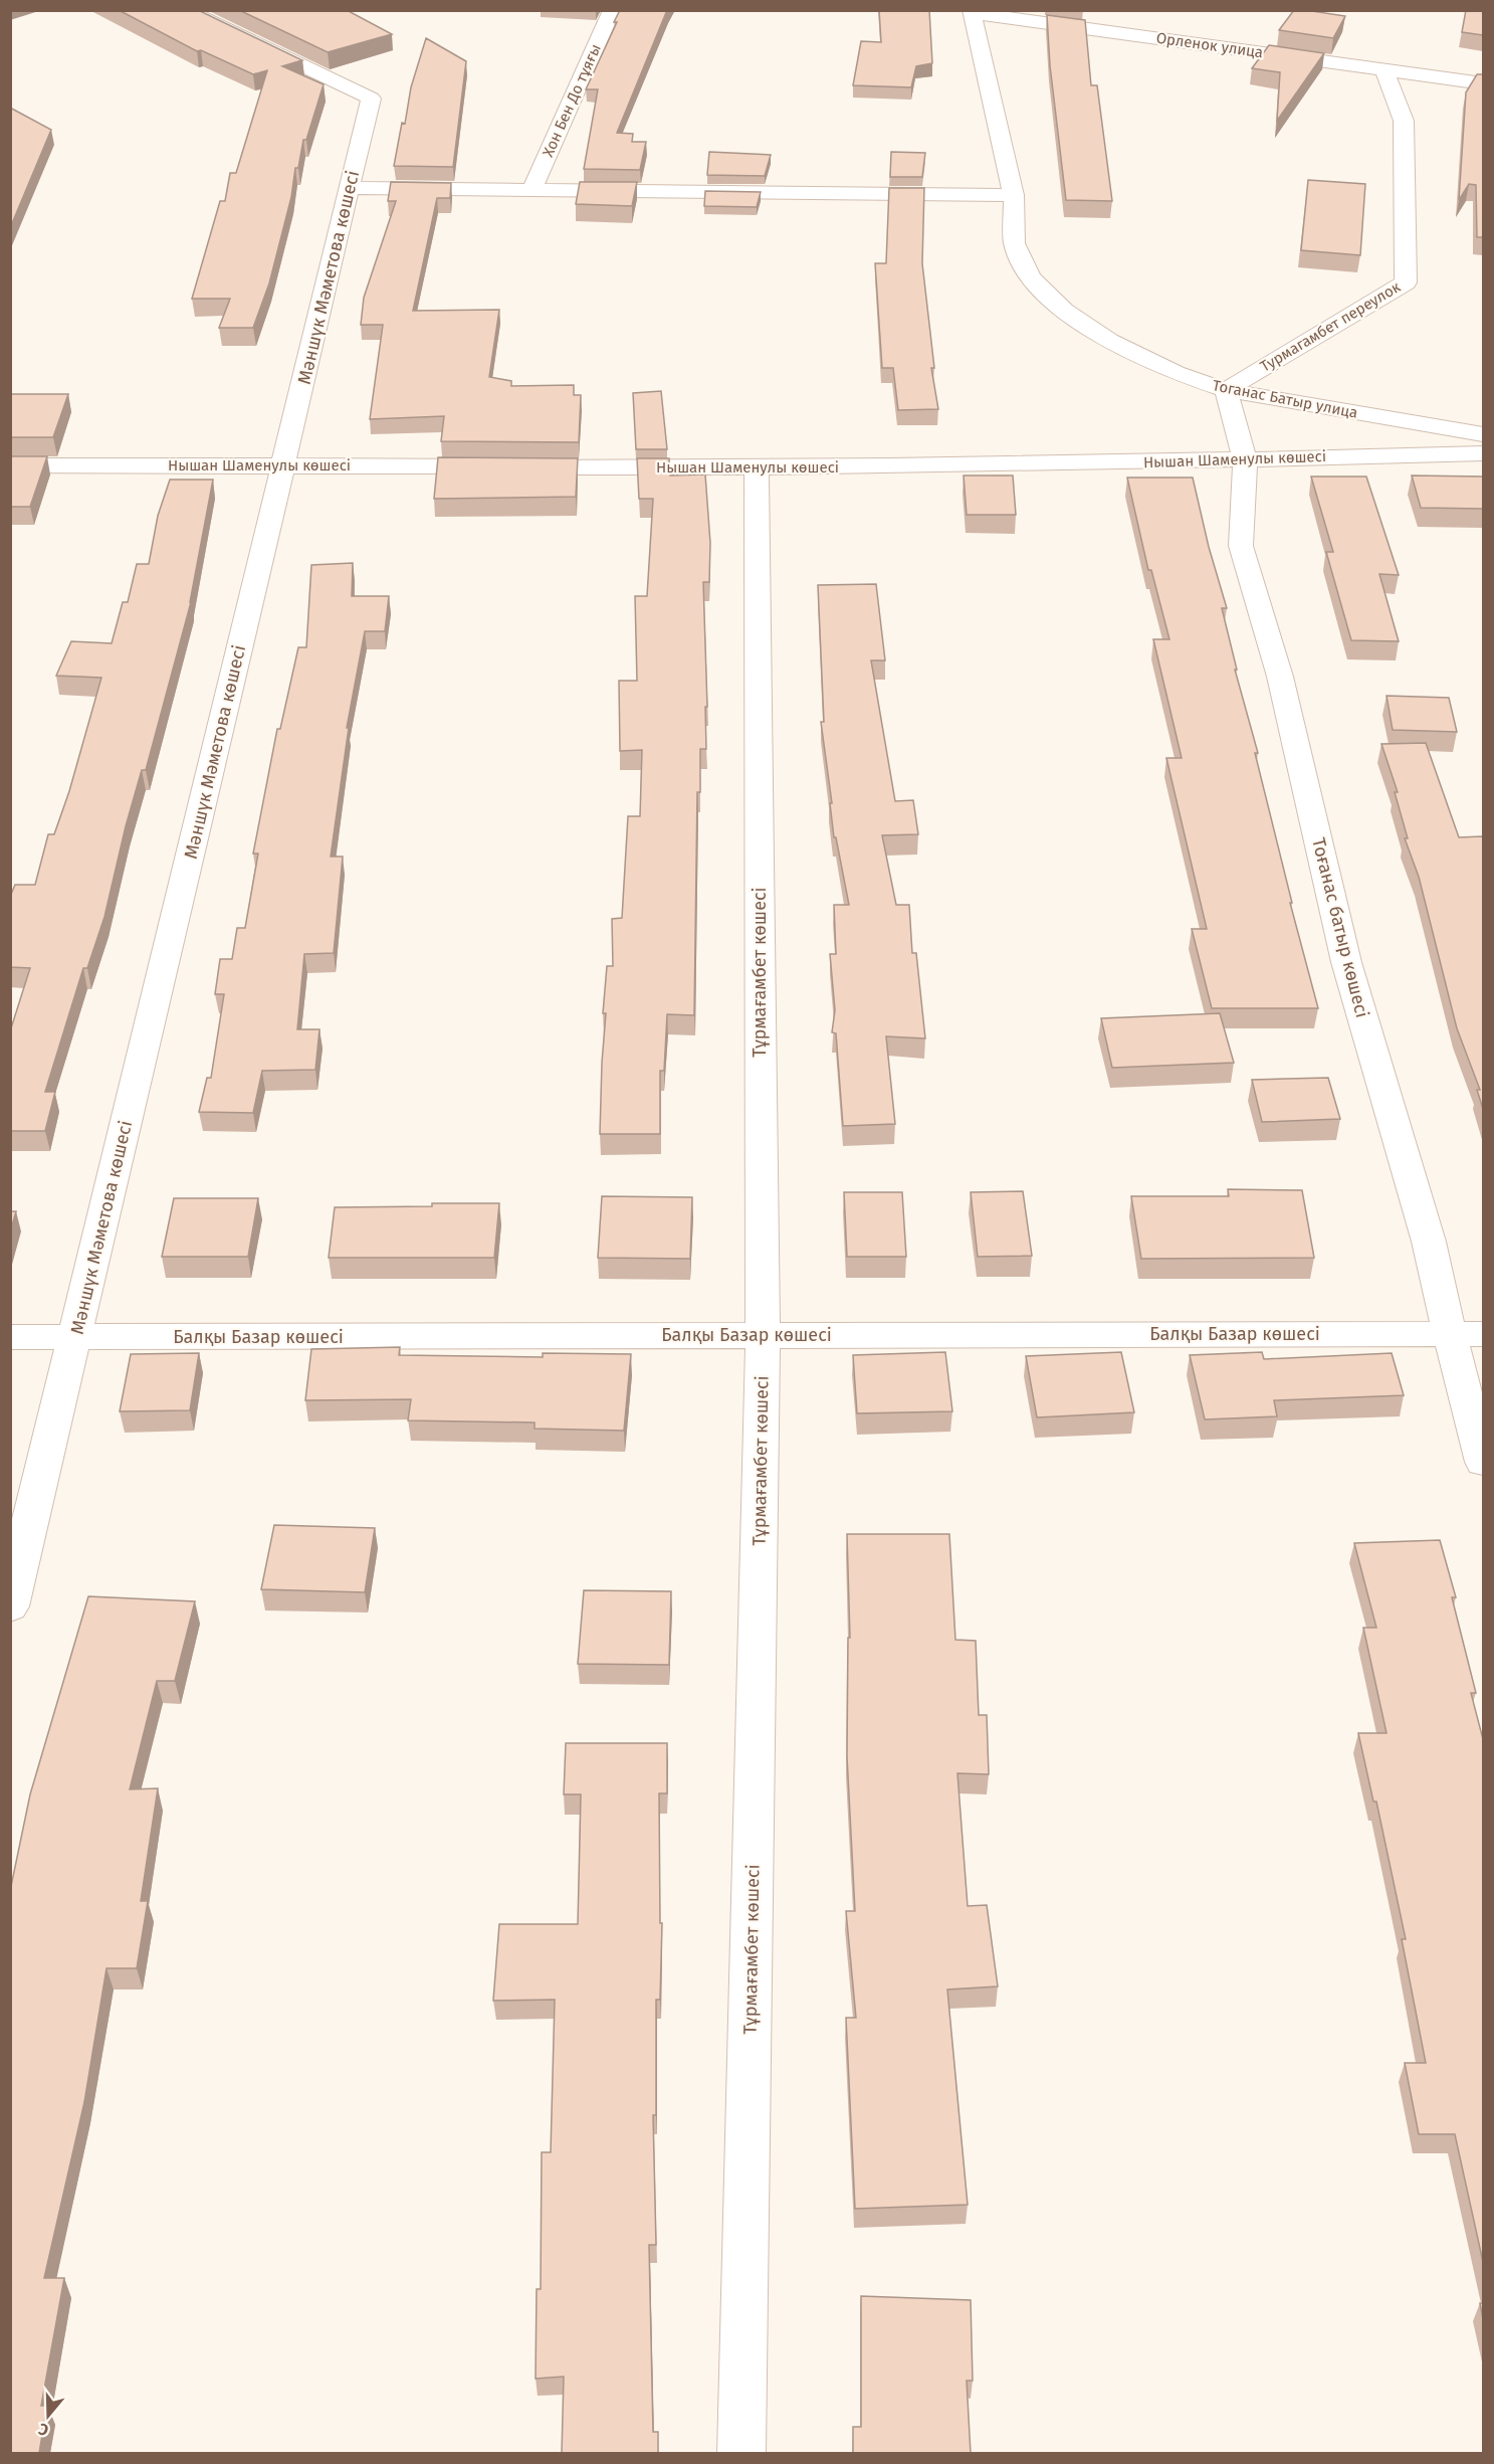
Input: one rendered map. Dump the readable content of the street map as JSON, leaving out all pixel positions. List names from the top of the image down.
{
  "streets": {
    "street": [
      "Орленок улица",
      "Хон Бен До тұяғы",
      "Мәншүк Мәметова көшесі",
      "Турмагамбет переулок",
      "Тоганас Батыр улица",
      "Нышан Шаменулы көшесі",
      "Тоғанас батыр көшесі",
      "Тұрмағамбет көшесі",
      "Балқы Базар көшесі"
    ]
  },
  "crossings": [
    ["Орленок улица", "Турмагамбет переулок"],
    ["Орленок улица", "Тоганас Батыр улица"],
    ["Мәншүк Мәметова көшесі", "Нышан Шаменулы көшесі"],
    ["Мәншүк Мәметова көшесі", "Балқы Базар көшесі"],
    ["Турмагамбет переулок", "Тоганас Батыр улица"],
    ["Турмагамбет переулок", "Тоғанас батыр көшесі"],
    ["Тоганас Батыр улица", "Тоғанас батыр көшесі"],
    ["Нышан Шаменулы көшесі", "Тоғанас батыр көшесі"],
    ["Нышан Шаменулы көшесі", "Тұрмағамбет көшесі"],
    ["Тоғанас батыр көшесі", "Балқы Базар көшесі"],
    ["Тұрмағамбет көшесі", "Балқы Базар көшесі"]
  ],
  "north": "bottom"
}
